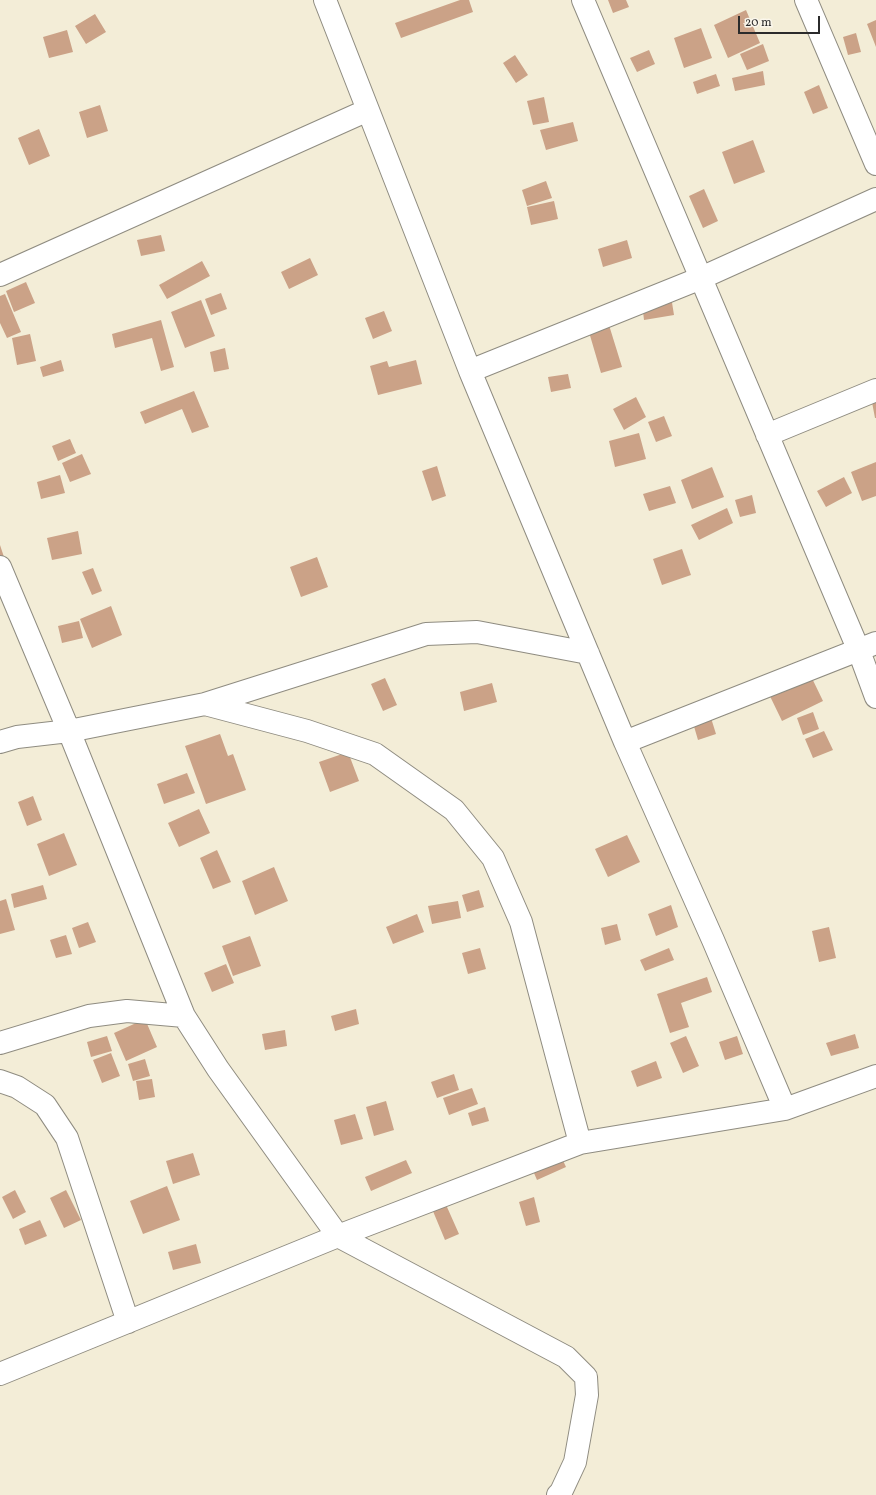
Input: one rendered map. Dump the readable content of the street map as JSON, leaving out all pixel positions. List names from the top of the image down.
{
  "scale_bar": "20 m"
}
